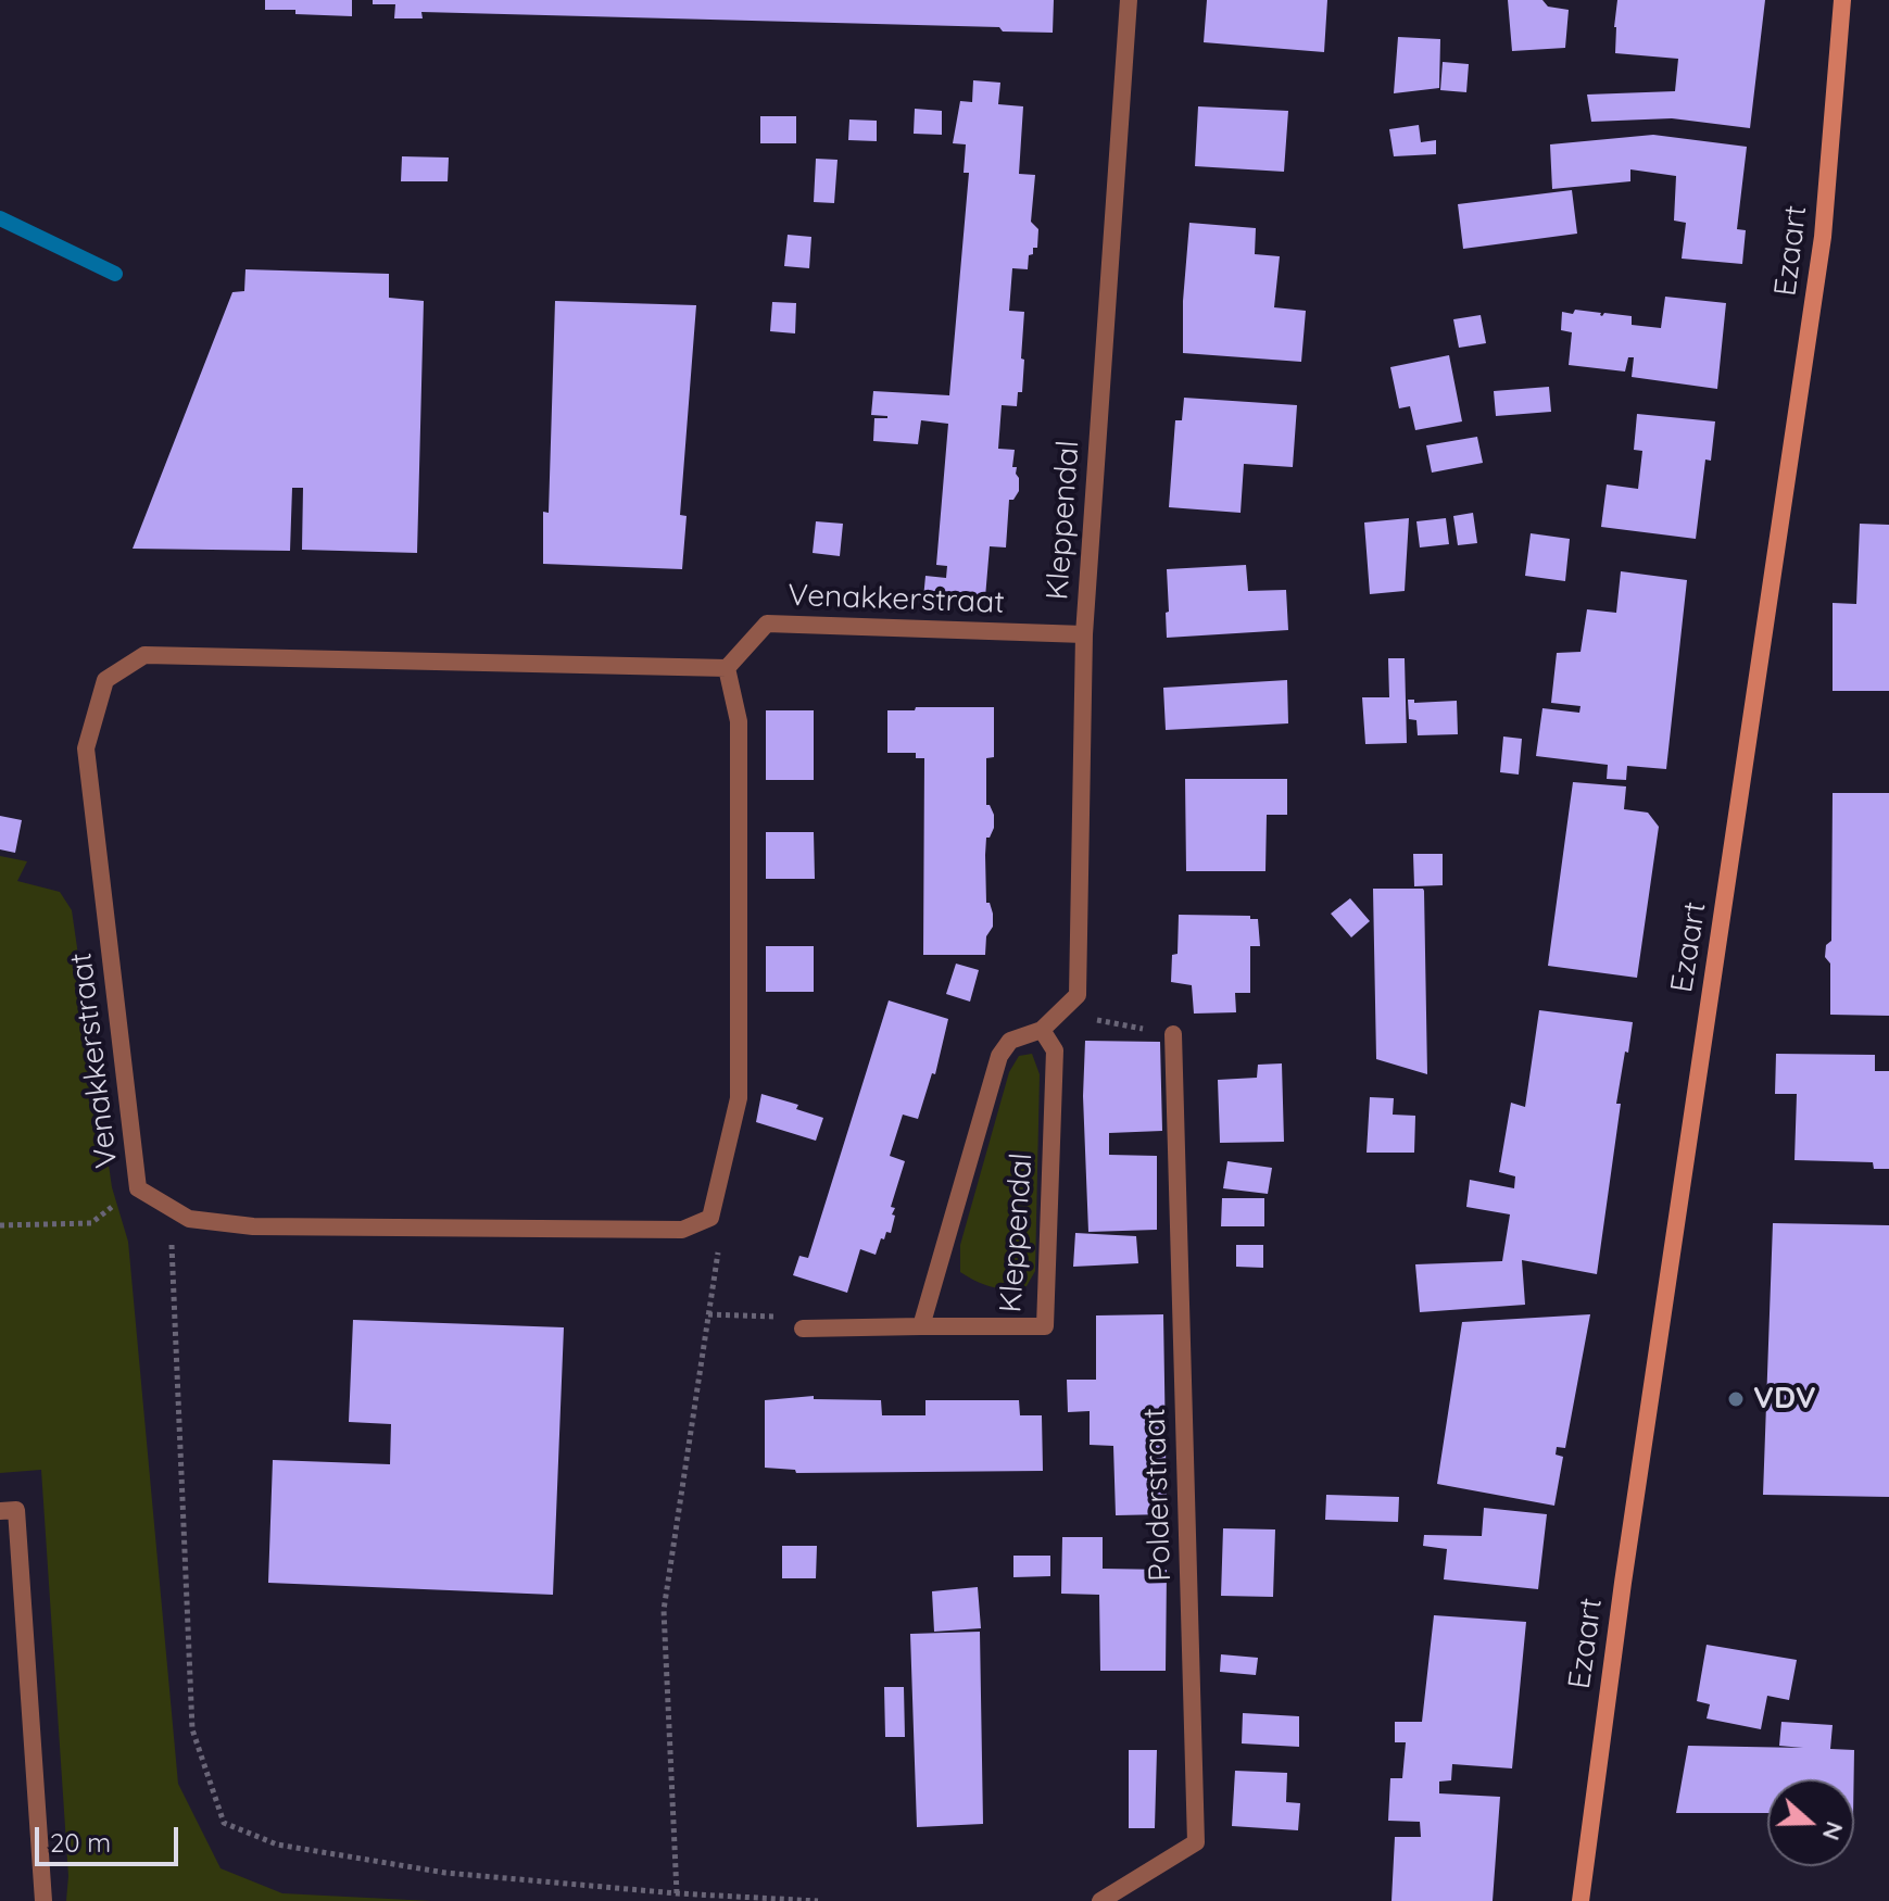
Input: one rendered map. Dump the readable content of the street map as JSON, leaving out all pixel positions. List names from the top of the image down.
{
  "streets": {
    "main road": ["Ezaart"],
    "street": ["Kleppendal", "Venakkerstraat", "Polderstraat"]
  },
  "crossings": [
    ["Kleppendal", "Venakkerstraat"]
  ],
  "places": ["VDV"],
  "scale_bar": "20 m",
  "north": "right"
}
